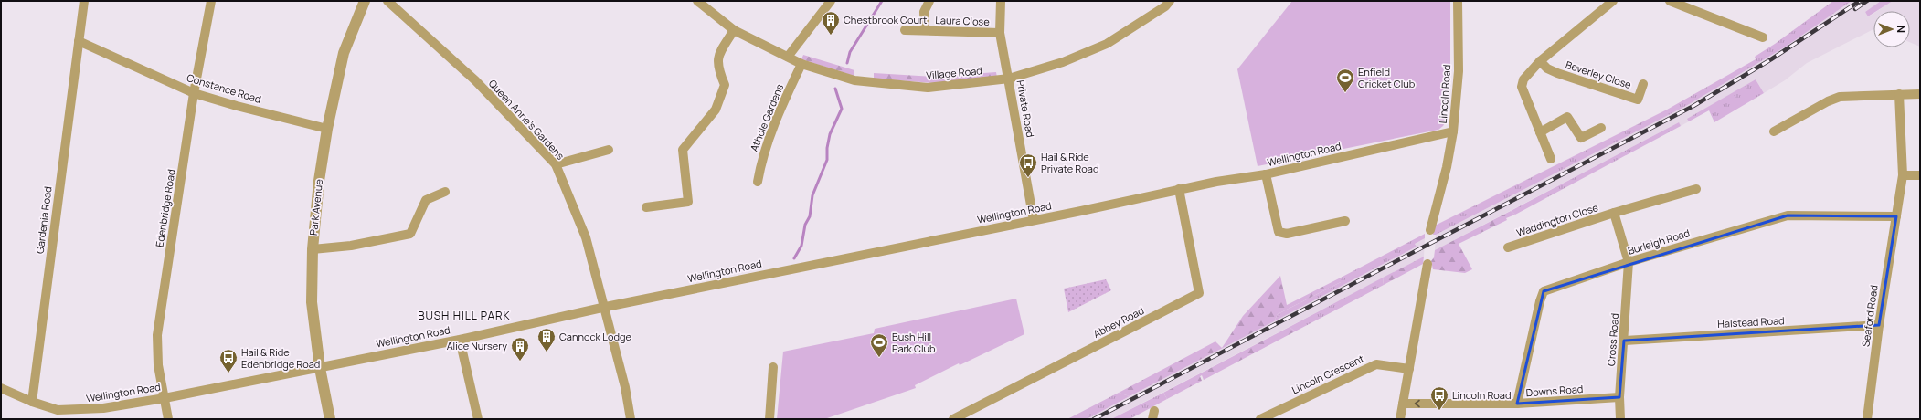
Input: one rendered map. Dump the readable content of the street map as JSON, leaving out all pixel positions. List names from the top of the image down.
{
  "streets": {
    "street": [
      "Laura Close",
      "Village Road",
      "Beverley Close",
      "Constance Road",
      "Lincoln Road",
      "Private Road",
      "Athole Gardens",
      "Queen Anne's Gardens",
      "Wellington Road",
      "Park Avenue",
      "Edenbridge Road",
      "Gardenia Road",
      "Waddington Close",
      "Burleigh Road",
      "Seaford Road",
      "Abbey Road",
      "Halstead Road",
      "Cross Road",
      "Lincoln Crescent",
      "Downs Road"
    ]
  },
  "crossings": [
    ["Laura Close", "Private Road"],
    ["Village Road", "Private Road"],
    ["Village Road", "Athole Gardens"],
    ["Constance Road", "Park Avenue"],
    ["Constance Road", "Edenbridge Road"],
    ["Constance Road", "Gardenia Road"],
    ["Lincoln Road", "Wellington Road"],
    ["Private Road", "Wellington Road"],
    ["Queen Anne's Gardens", "Wellington Road"],
    ["Wellington Road", "Park Avenue"],
    ["Wellington Road", "Edenbridge Road"],
    ["Wellington Road", "Gardenia Road"],
    ["Wellington Road", "Abbey Road"],
    ["Waddington Close", "Burleigh Road"],
    ["Waddington Close", "Cross Road"],
    ["Burleigh Road", "Seaford Road"],
    ["Burleigh Road", "Cross Road"],
    ["Burleigh Road", "Downs Road"],
    ["Seaford Road", "Halstead Road"],
    ["Halstead Road", "Cross Road"],
    ["Cross Road", "Downs Road"]
  ],
  "one_way": ["Downs Road"],
  "districts": ["BUSH HILL PARK"],
  "places": {
    "building": ["Chestbrook Court", "Cannock Lodge", "Alice Nursery"],
    "sports": ["Enfield Cricket Club", "Bush Hill Park Club"],
    "bus stop": ["Hail & Ride Private Road", "Hail & Ride Edenbridge Road", "Lincoln Road"]
  },
  "north": "right"
}
